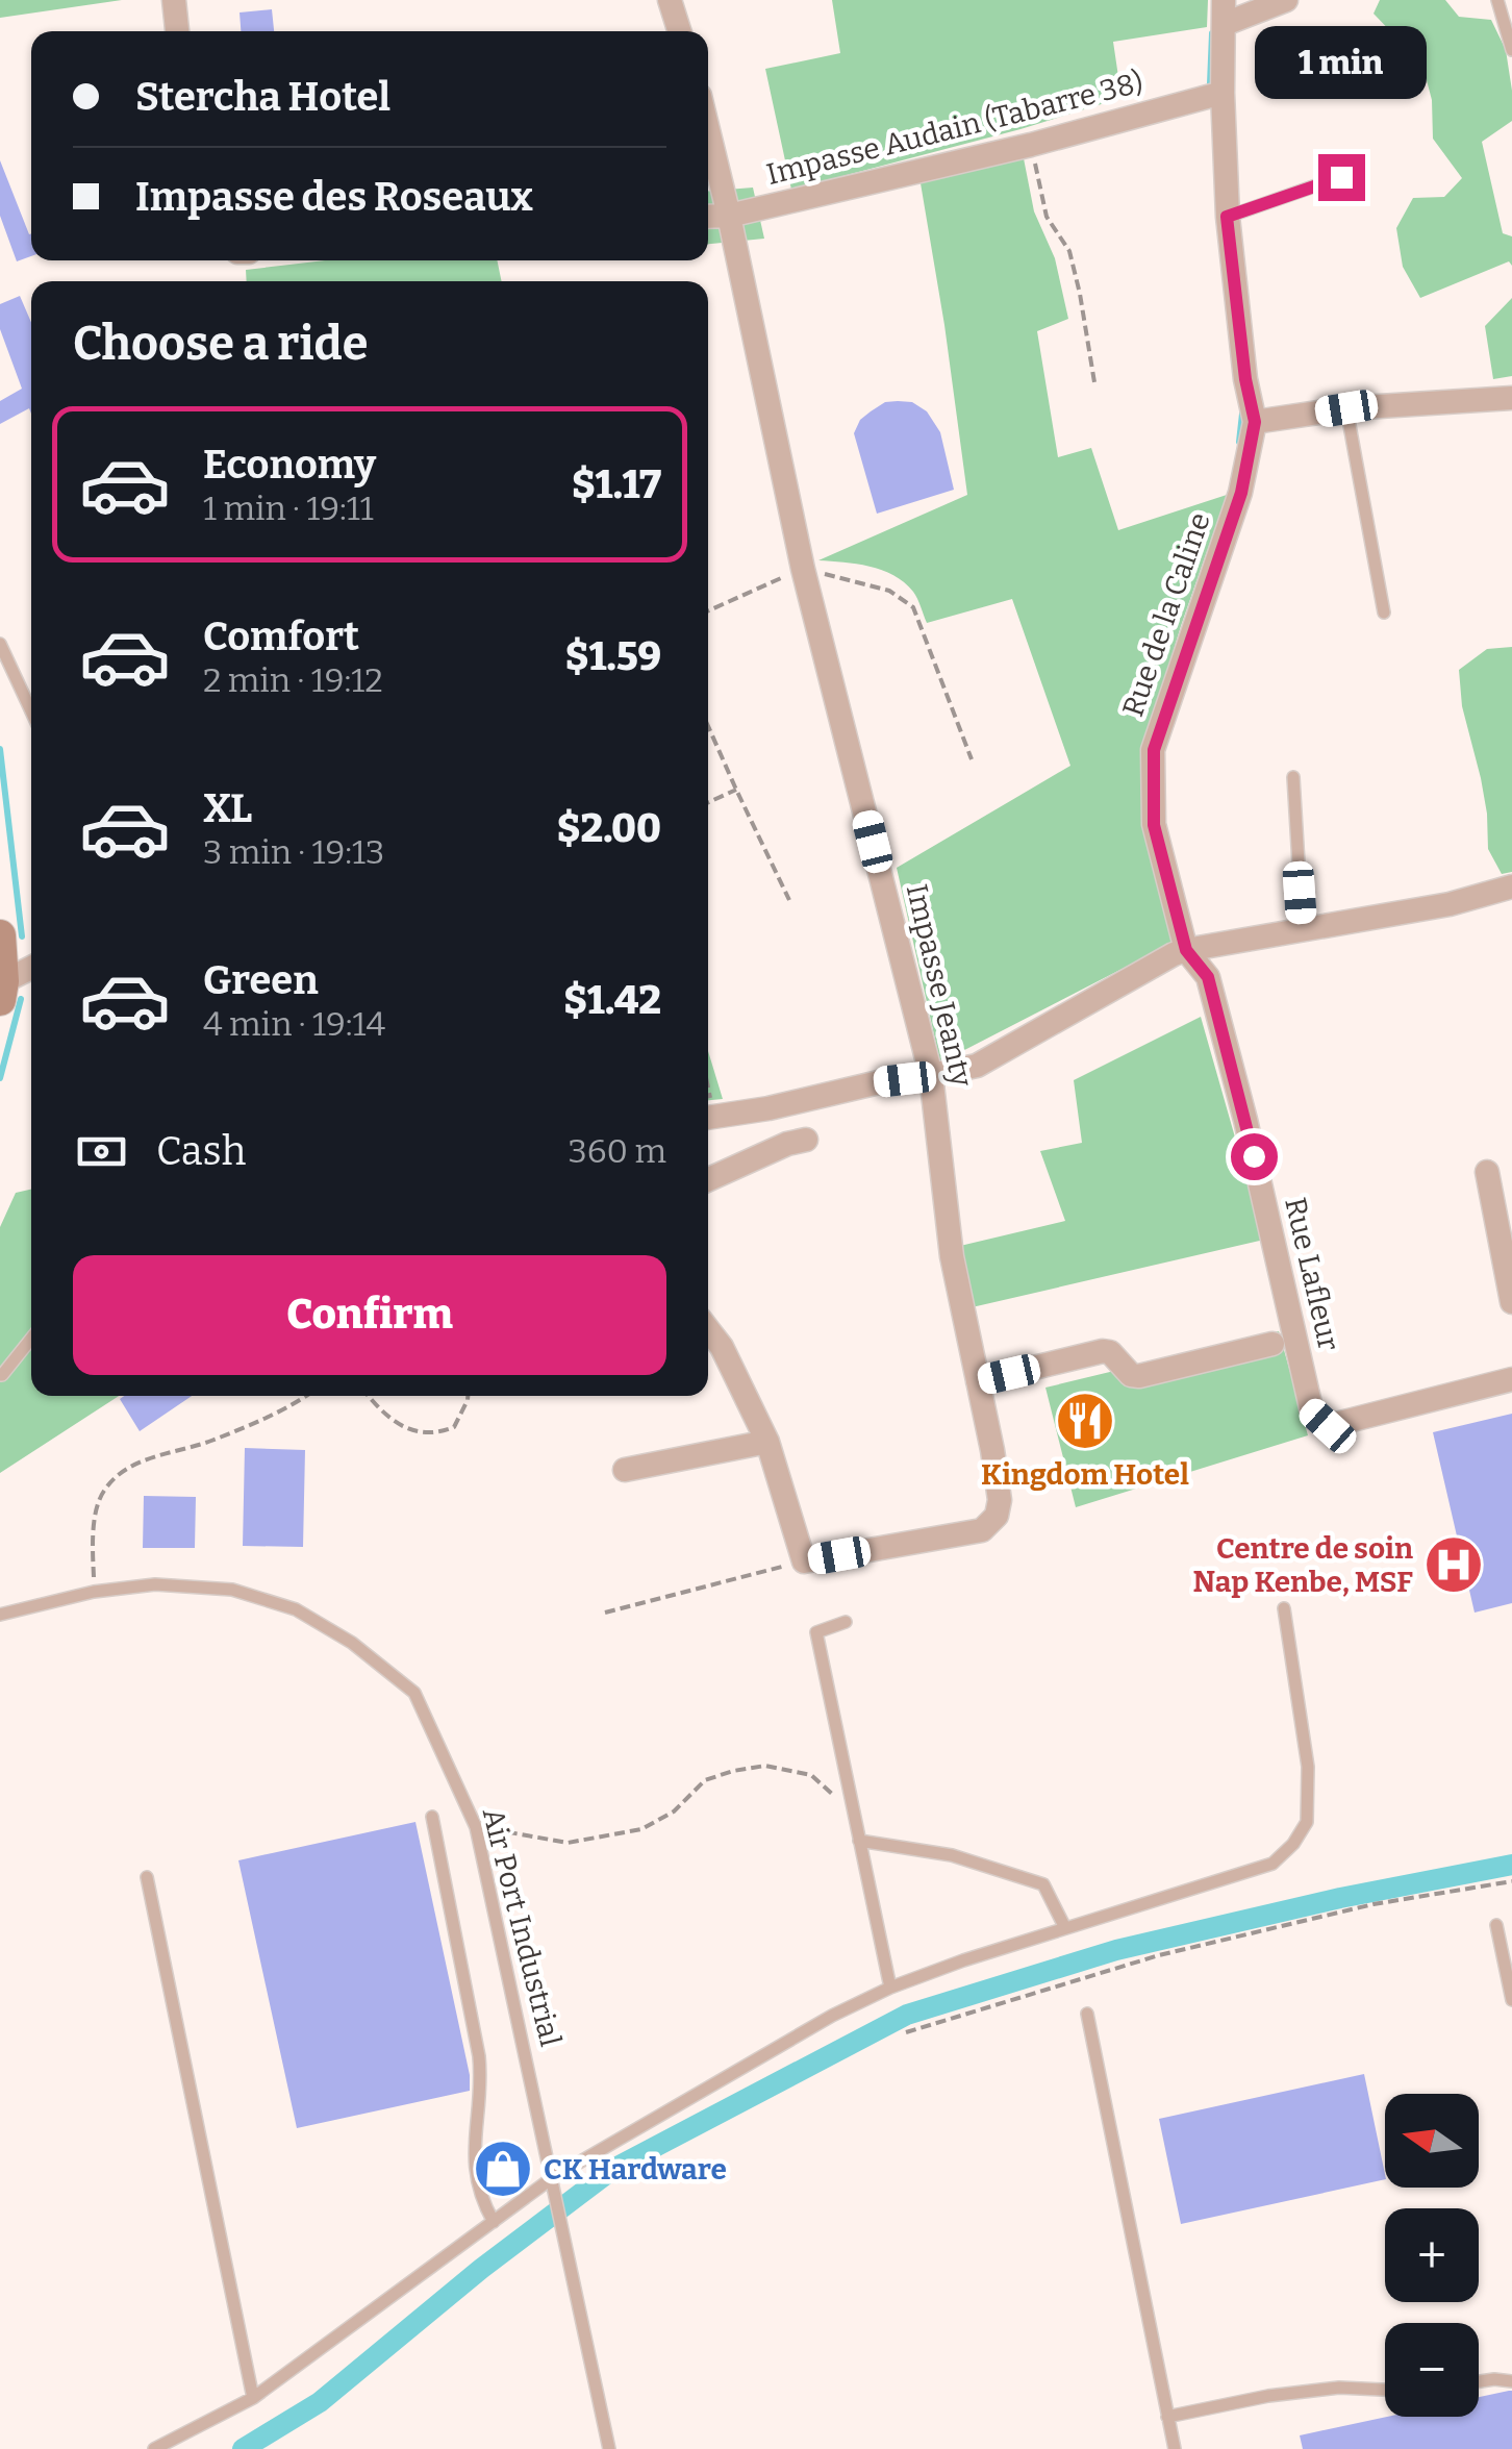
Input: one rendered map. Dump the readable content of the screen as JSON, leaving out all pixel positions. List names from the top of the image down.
{
  "streets": {
    "street": [
      "Impasse Audain (Tabarre 38)",
      "Rue de la Caline",
      "Impasse Jeanty",
      "Rue Lafleur"
    ],
    "lane": ["Air Port Industrial"]
  },
  "crossings": [
    ["Impasse Audain (Tabarre 38)", "Impasse Jeanty"],
    ["Rue de la Caline", "Rue Lafleur"]
  ],
  "places": {
    "restaurant": ["Kingdom Hotel"],
    "hospital": ["Centre de soin Nap Kenbe, MSF"],
    "shop": ["CK Hardware"]
  },
  "north": "left",
  "page": {
    "bubble": "1 min",
    "banner": ["Stercha Hotel", "Impasse des Roseaux"],
    "heading": "Choose a ride",
    "list": [
      {
        "name": "Economy",
        "note": "1 min · 19:11",
        "value": "$1.17"
      },
      {
        "name": "Comfort",
        "note": "2 min · 19:12",
        "value": "$1.59"
      },
      {
        "name": "XL",
        "note": "3 min · 19:13",
        "value": "$2.00"
      },
      {
        "name": "Green",
        "note": "4 min · 19:14",
        "value": "$1.42"
      }
    ],
    "pay": ["Cash", "360 m"],
    "buttons": "Confirm",
    "map_buttons": ["+", "−"]
  }
}
